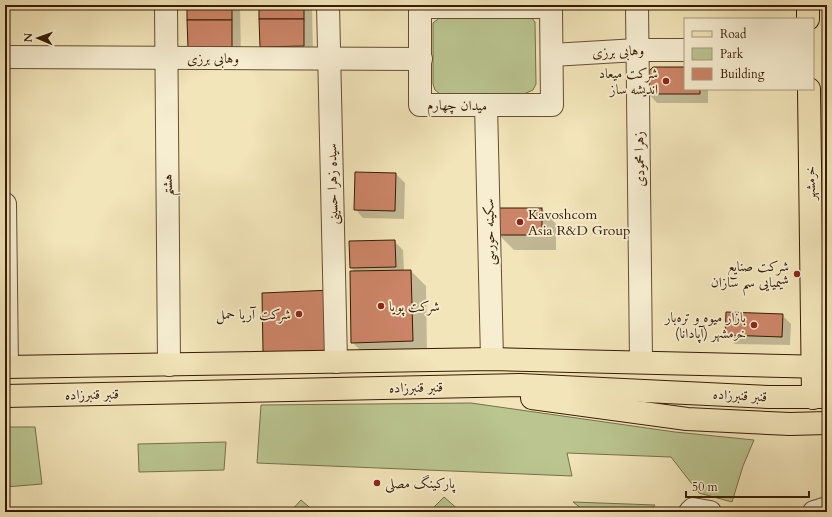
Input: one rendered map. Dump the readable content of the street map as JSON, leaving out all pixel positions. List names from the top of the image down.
{
  "streets": {
    "main road": ["خرمشهر", "قنبر قنبرزاده"],
    "street": [
      "وهابی برزی",
      "میدان چهارم",
      "زهرا محمودی",
      "سیده زهرا حسینی",
      "هشتم",
      "سکینه حورسی"
    ]
  },
  "crossings": [
    ["وهابی برزی", "میدان چهارم"],
    ["وهابی برزی", "زهرا محمودی"],
    ["وهابی برزی", "سیده زهرا حسینی"],
    ["وهابی برزی", "هشتم"],
    ["میدان چهارم", "سکینه حورسی"],
    ["زهرا محمودی", "قنبر قنبرزاده"],
    ["خرمشهر", "قنبر قنبرزاده"],
    ["سیده زهرا حسینی", "قنبر قنبرزاده"],
    ["هشتم", "قنبر قنبرزاده"],
    ["سکینه حورسی", "قنبر قنبرزاده"]
  ],
  "places": [
    "شرکت میعاد اندیشه ساز",
    "Kavoshcom Asia R&D Group",
    "شرکت صنایع شیمیایی سم سازان",
    "شرکت پویا",
    "شرکت آریا حمل",
    "بازار میوه و تره‌بار خرمشهر (آپادانا)",
    "پارکینگ مصلی"
  ],
  "legend": ["Road", "Park", "Building"],
  "scale_bar": "50 m",
  "north": "left"
}
